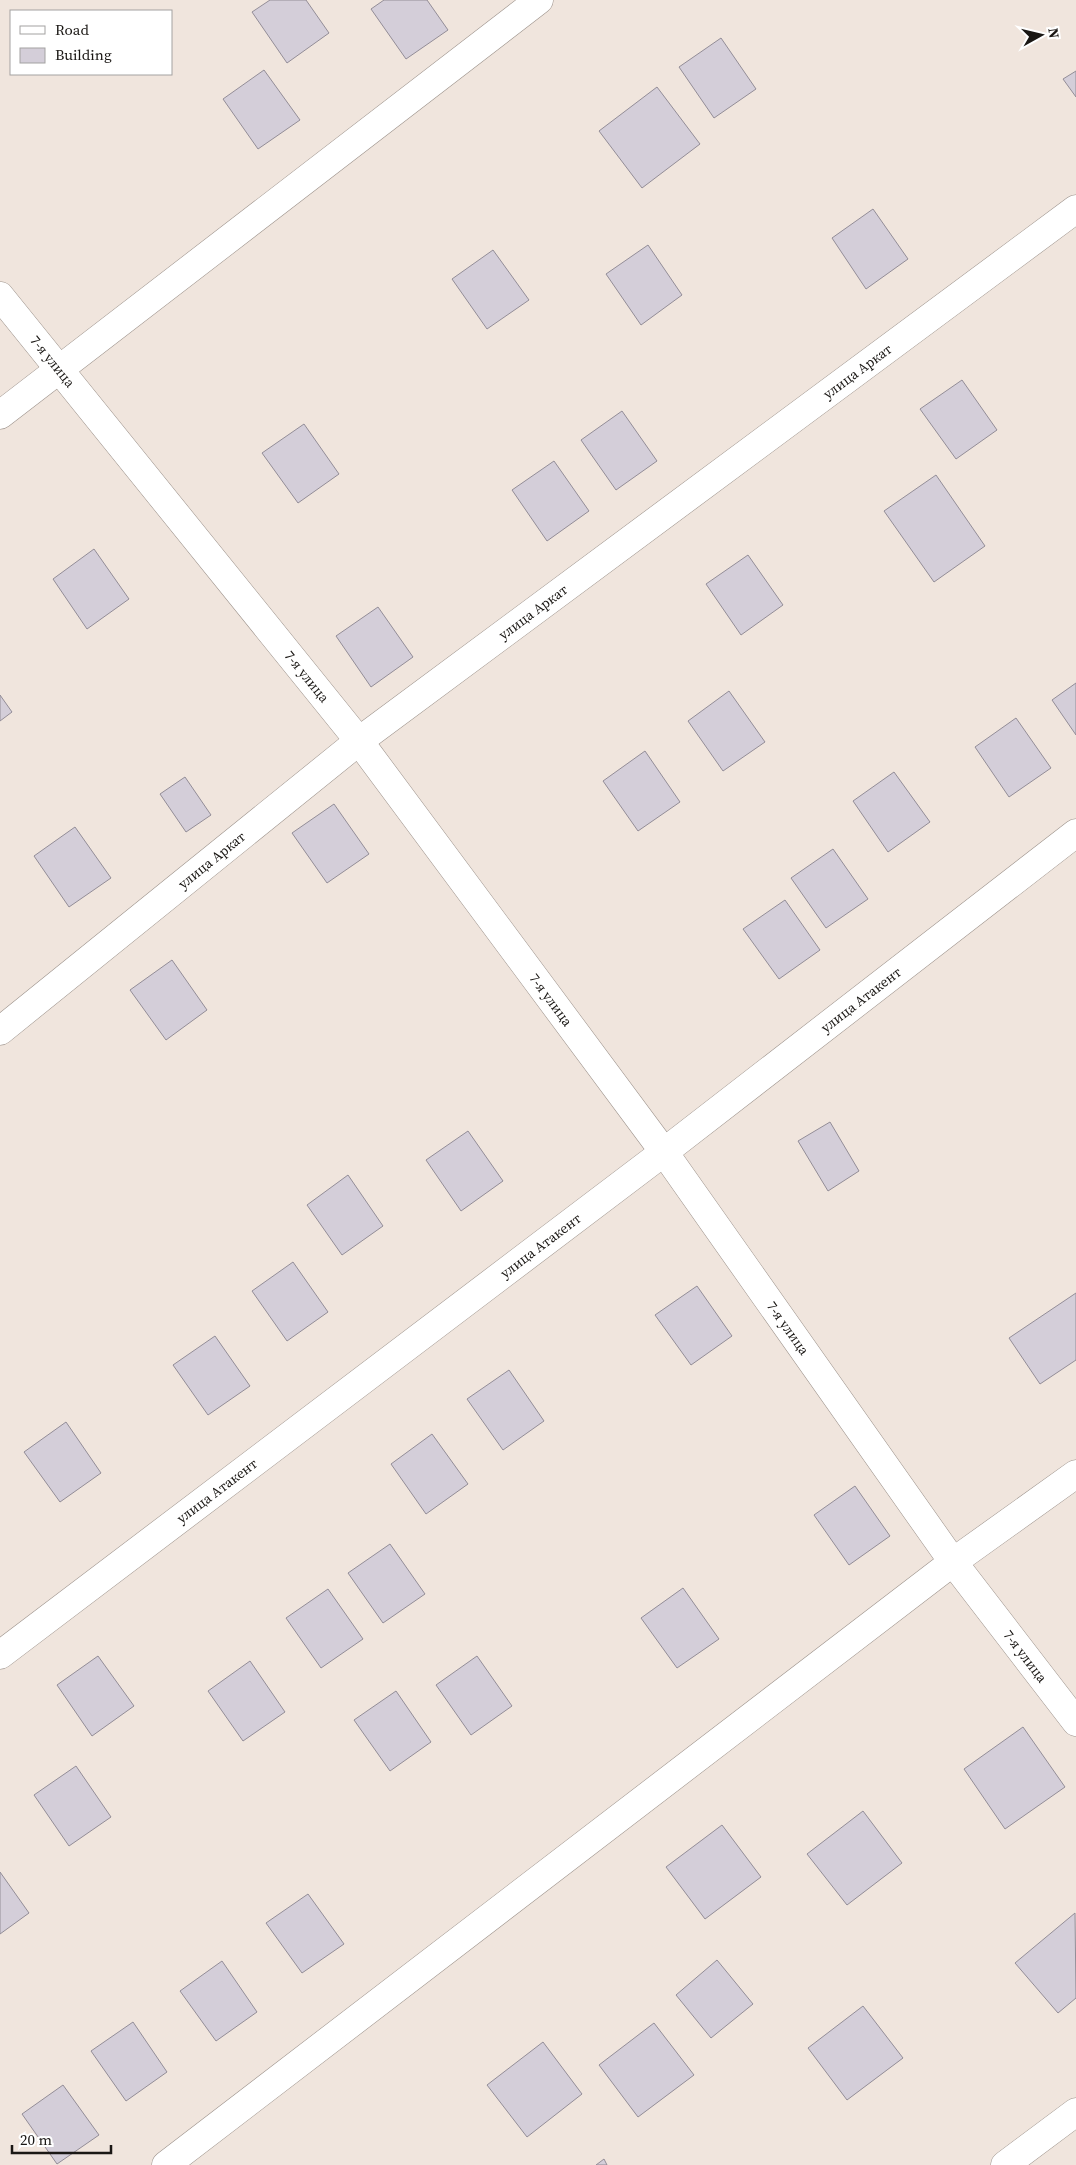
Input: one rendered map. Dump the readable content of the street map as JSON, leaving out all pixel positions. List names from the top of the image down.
{
  "streets": {
    "street": ["7-я улица", "улица Аркат", "улица Атакент"]
  },
  "crossings": [
    ["7-я улица", "улица Аркат"],
    ["7-я улица", "улица Атакент"]
  ],
  "legend": ["Road", "Building"],
  "scale_bar": "20 m",
  "north": "right"
}
